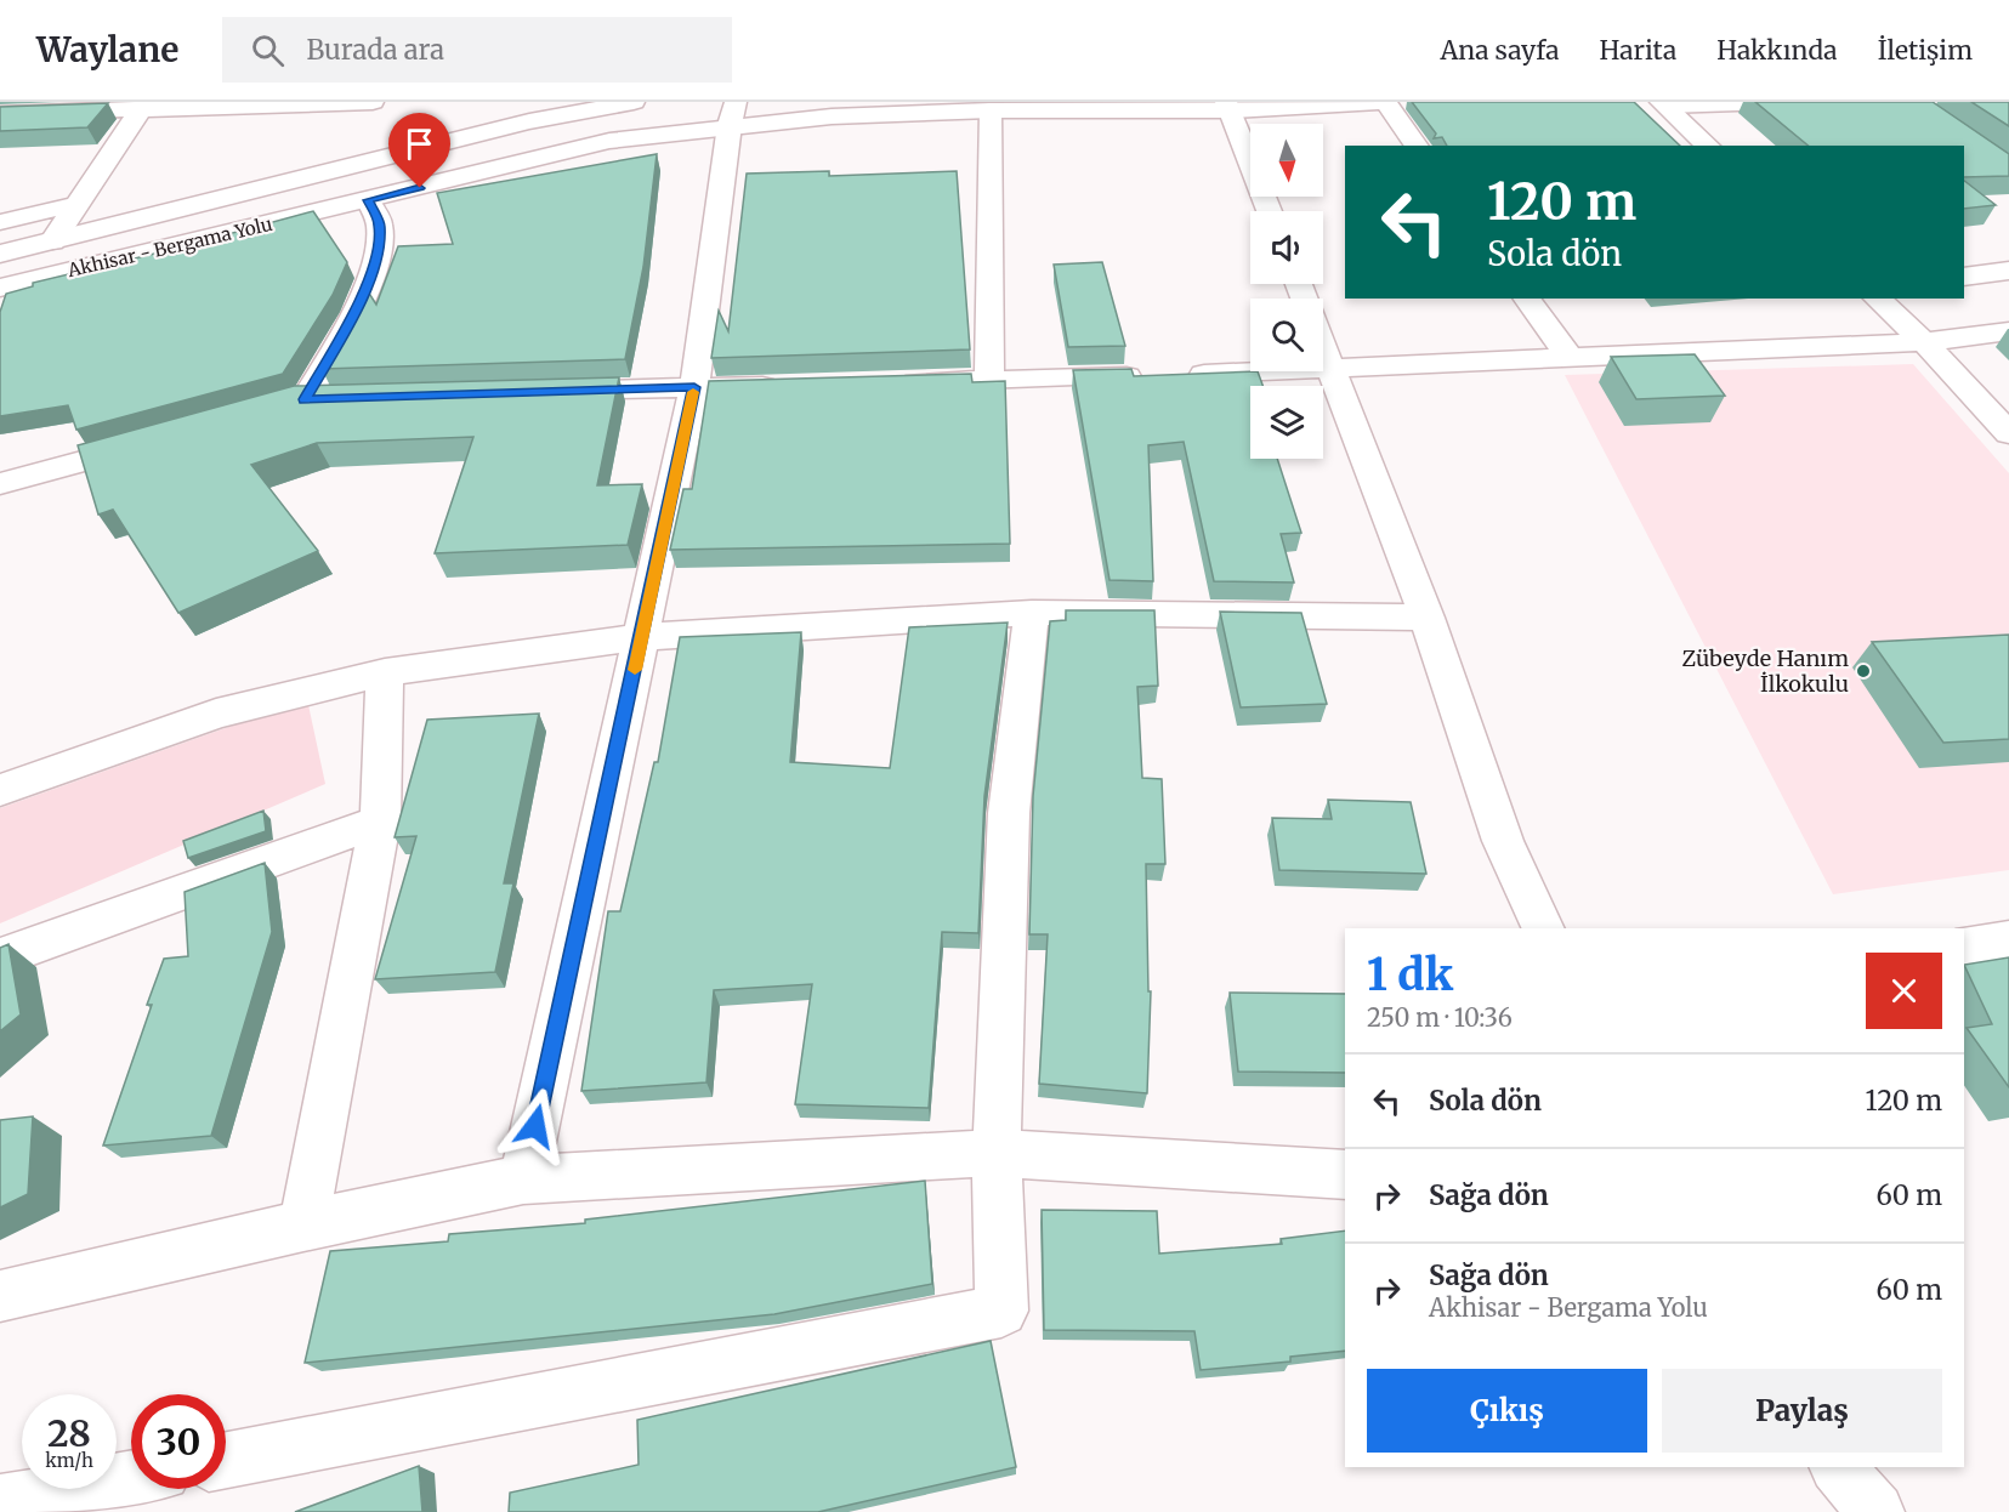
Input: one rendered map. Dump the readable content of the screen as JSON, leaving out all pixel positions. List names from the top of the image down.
{
  "streets": {
    "street": ["Akhisar - Bergama Yolu"]
  },
  "places": ["Zübeyde Hanım İlkokulu"],
  "north": "bottom",
  "page": {
    "header": "Waylane",
    "search": "Burada ara",
    "nav": [
      "Ana sayfa",
      "Harita",
      "Hakkında",
      "İletişim"
    ],
    "turn": ["120 m", "Sola dön"],
    "heading": ["1 dk", "250 m · 10:36"],
    "list": [
      {
        "name": "Sola dön",
        "value": "120 m"
      },
      {
        "name": "Sağa dön",
        "value": "60 m"
      },
      {
        "name": "Sağa dön",
        "note": "Akhisar - Bergama Yolu",
        "value": "60 m"
      }
    ],
    "buttons": ["Çıkış", "Paylaş"],
    "speed": "28 km/h",
    "limit": "30"
  }
}
